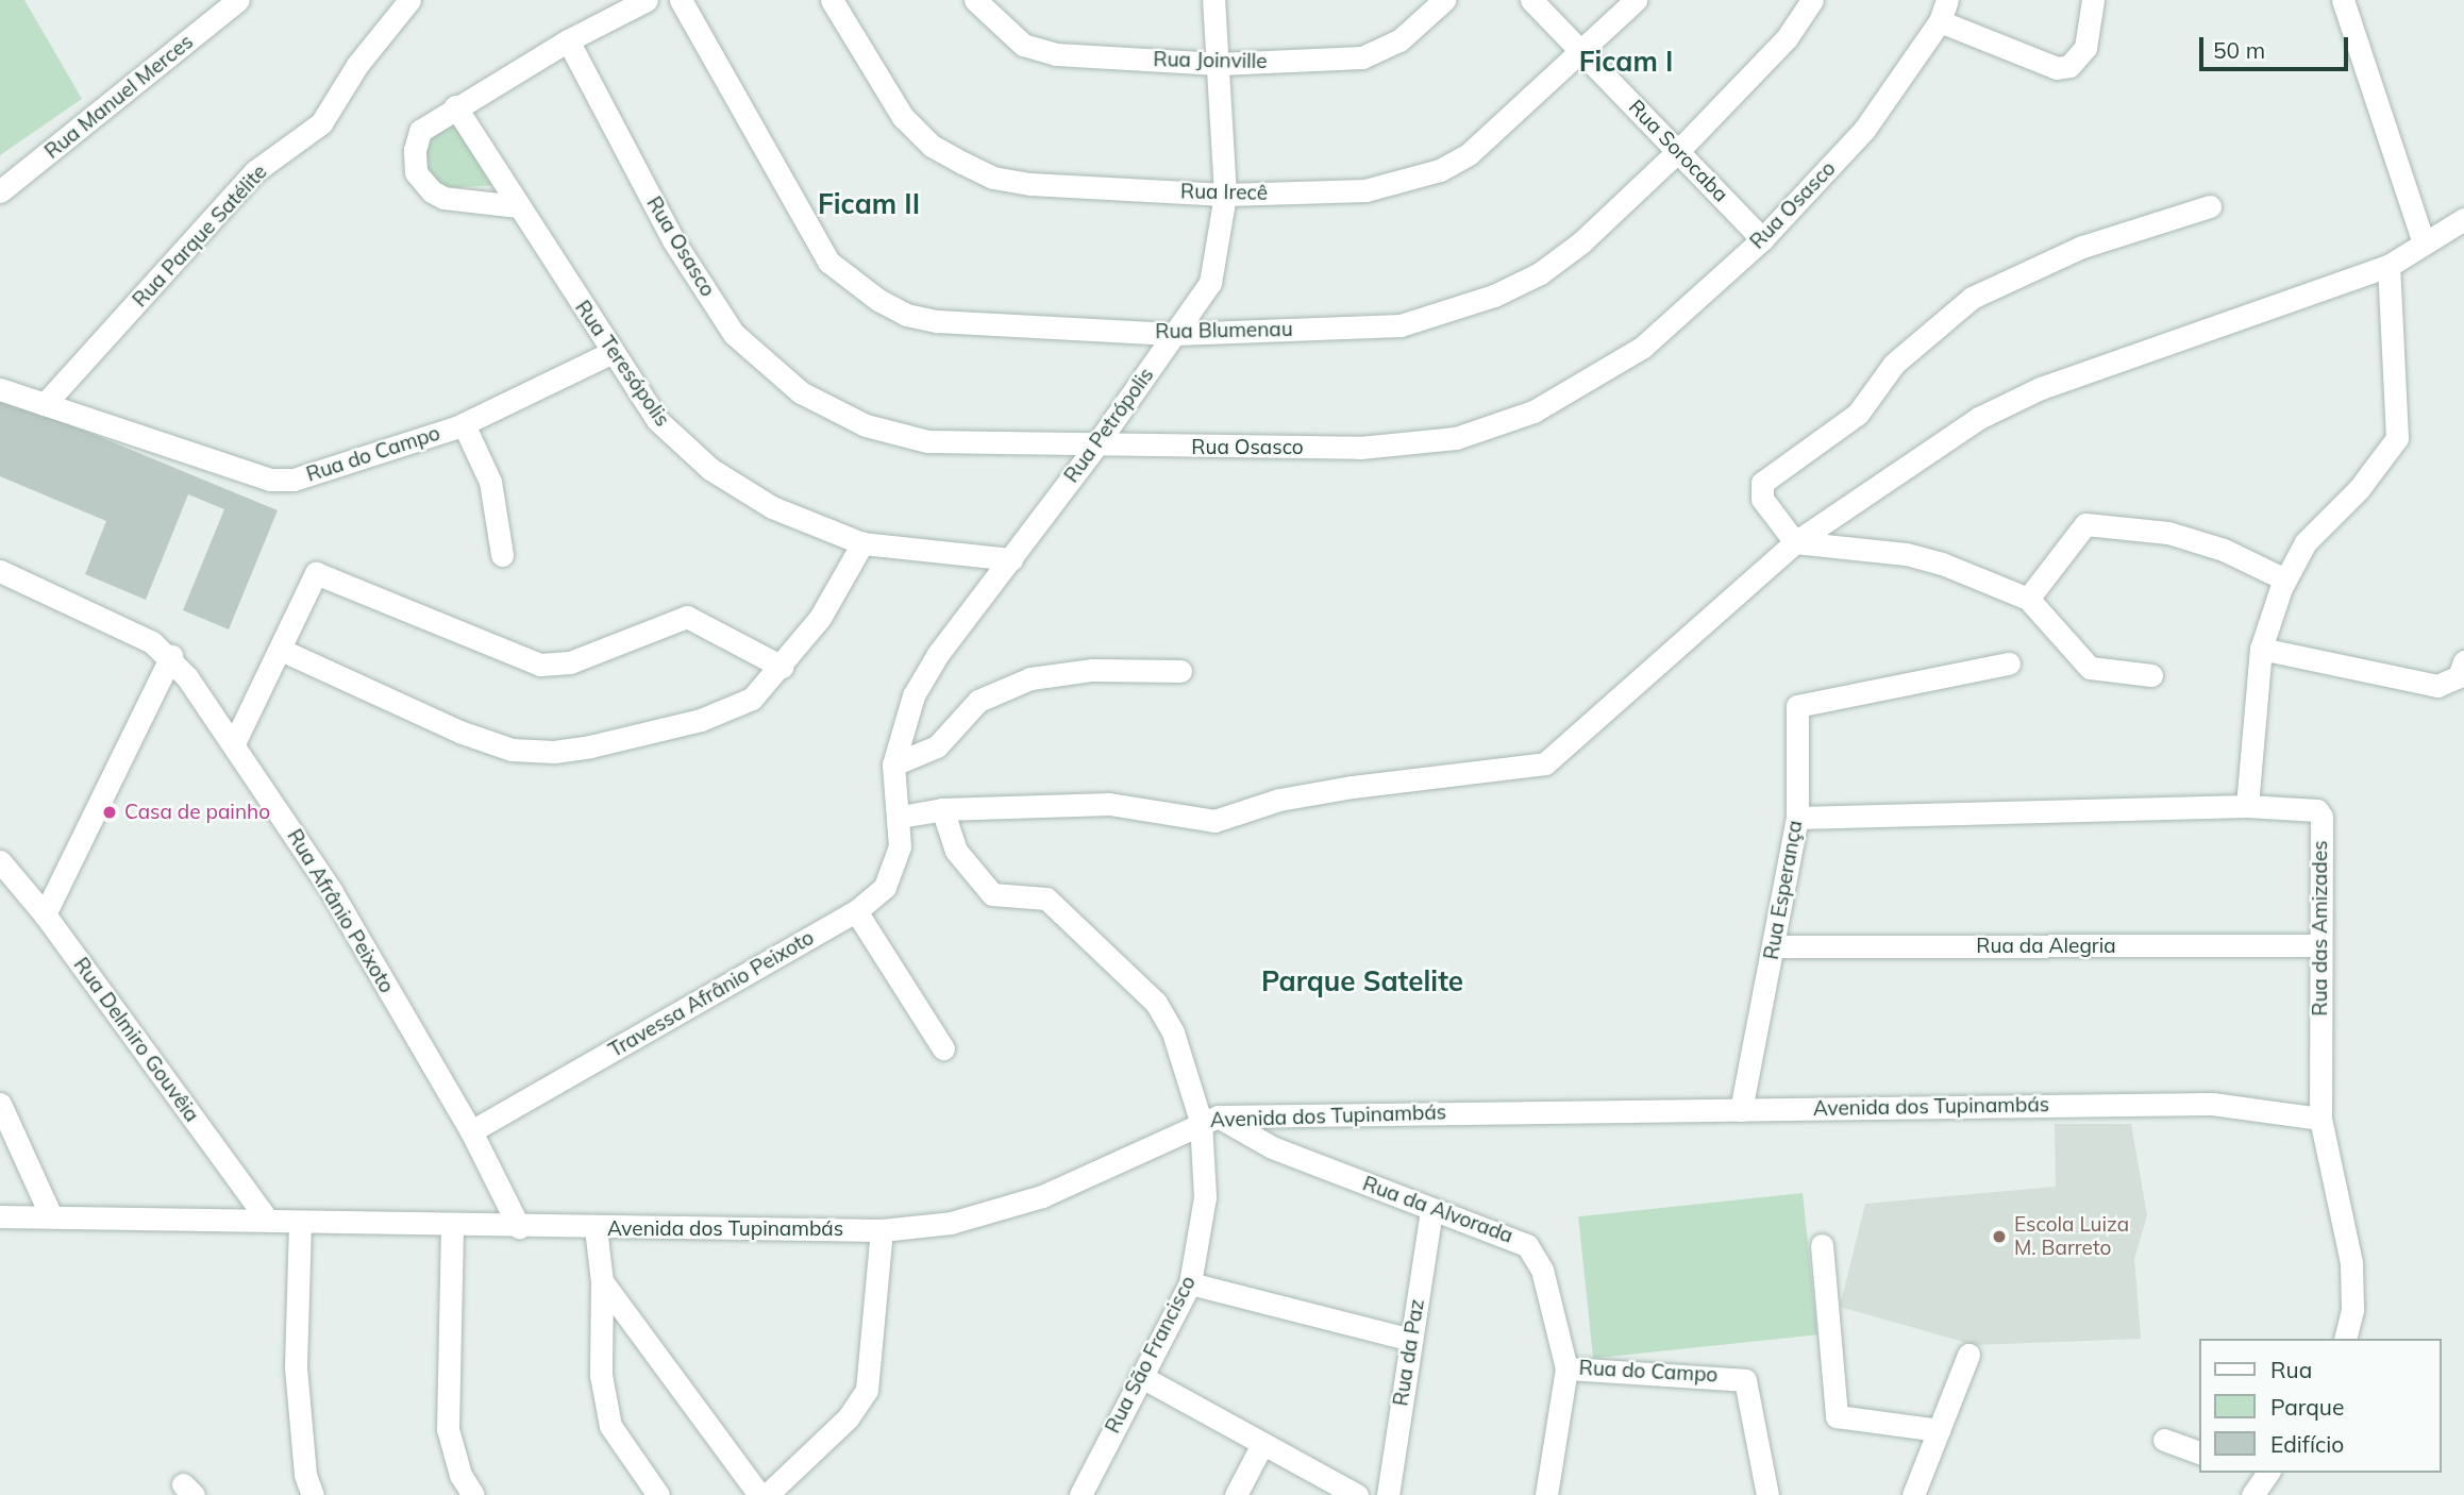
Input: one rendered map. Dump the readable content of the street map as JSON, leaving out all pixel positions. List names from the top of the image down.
{
  "streets": {
    "street": [
      "Rua Joinville",
      "Rua Manuel Merces",
      "Rua Sorocaba",
      "Rua Irecê",
      "Rua Osasco",
      "Rua Parque Satélite",
      "Rua Blumenau",
      "Rua Teresópolis",
      "Rua Petrópolis",
      "Rua do Campo",
      "Rua Esperança",
      "Rua Afrânio Peixoto",
      "Rua das Amizades",
      "Rua da Alegria",
      "Travessa Afrânio Peixoto",
      "Rua Delmiro Gouvêia",
      "Avenida dos Tupinambás",
      "Rua da Alvorada",
      "Rua da Paz",
      "Rua São Francisco"
    ]
  },
  "crossings": [
    ["Rua Joinville", "Rua Petrópolis"],
    ["Rua Sorocaba", "Rua Irecê"],
    ["Rua Sorocaba", "Rua Osasco"],
    ["Rua Sorocaba", "Rua Blumenau"],
    ["Rua Irecê", "Rua Petrópolis"],
    ["Rua Osasco", "Rua Petrópolis"],
    ["Rua Parque Satélite", "Rua do Campo"],
    ["Rua Blumenau", "Rua Petrópolis"],
    ["Rua Teresópolis", "Rua Petrópolis"],
    ["Rua Teresópolis", "Rua do Campo"],
    ["Rua Petrópolis", "Travessa Afrânio Peixoto"],
    ["Rua do Campo", "Rua da Alvorada"],
    ["Rua Esperança", "Rua das Amizades"],
    ["Rua Esperança", "Rua da Alegria"],
    ["Rua Esperança", "Avenida dos Tupinambás"],
    ["Rua Afrânio Peixoto", "Travessa Afrânio Peixoto"],
    ["Rua Afrânio Peixoto", "Avenida dos Tupinambás"],
    ["Rua das Amizades", "Rua da Alegria"],
    ["Rua das Amizades", "Avenida dos Tupinambás"],
    ["Rua Delmiro Gouvêia", "Avenida dos Tupinambás"],
    ["Avenida dos Tupinambás", "Rua da Alvorada"],
    ["Avenida dos Tupinambás", "Rua São Francisco"],
    ["Rua da Alvorada", "Rua da Paz"],
    ["Rua da Alvorada", "Rua São Francisco"]
  ],
  "districts": ["Ficam I", "Ficam II", "Parque Satelite"],
  "places": ["Casa de painho", "Escola Luiza M. Barreto"],
  "legend": ["Rua", "Parque", "Edifício"],
  "scale_bar": "50 m"
}
